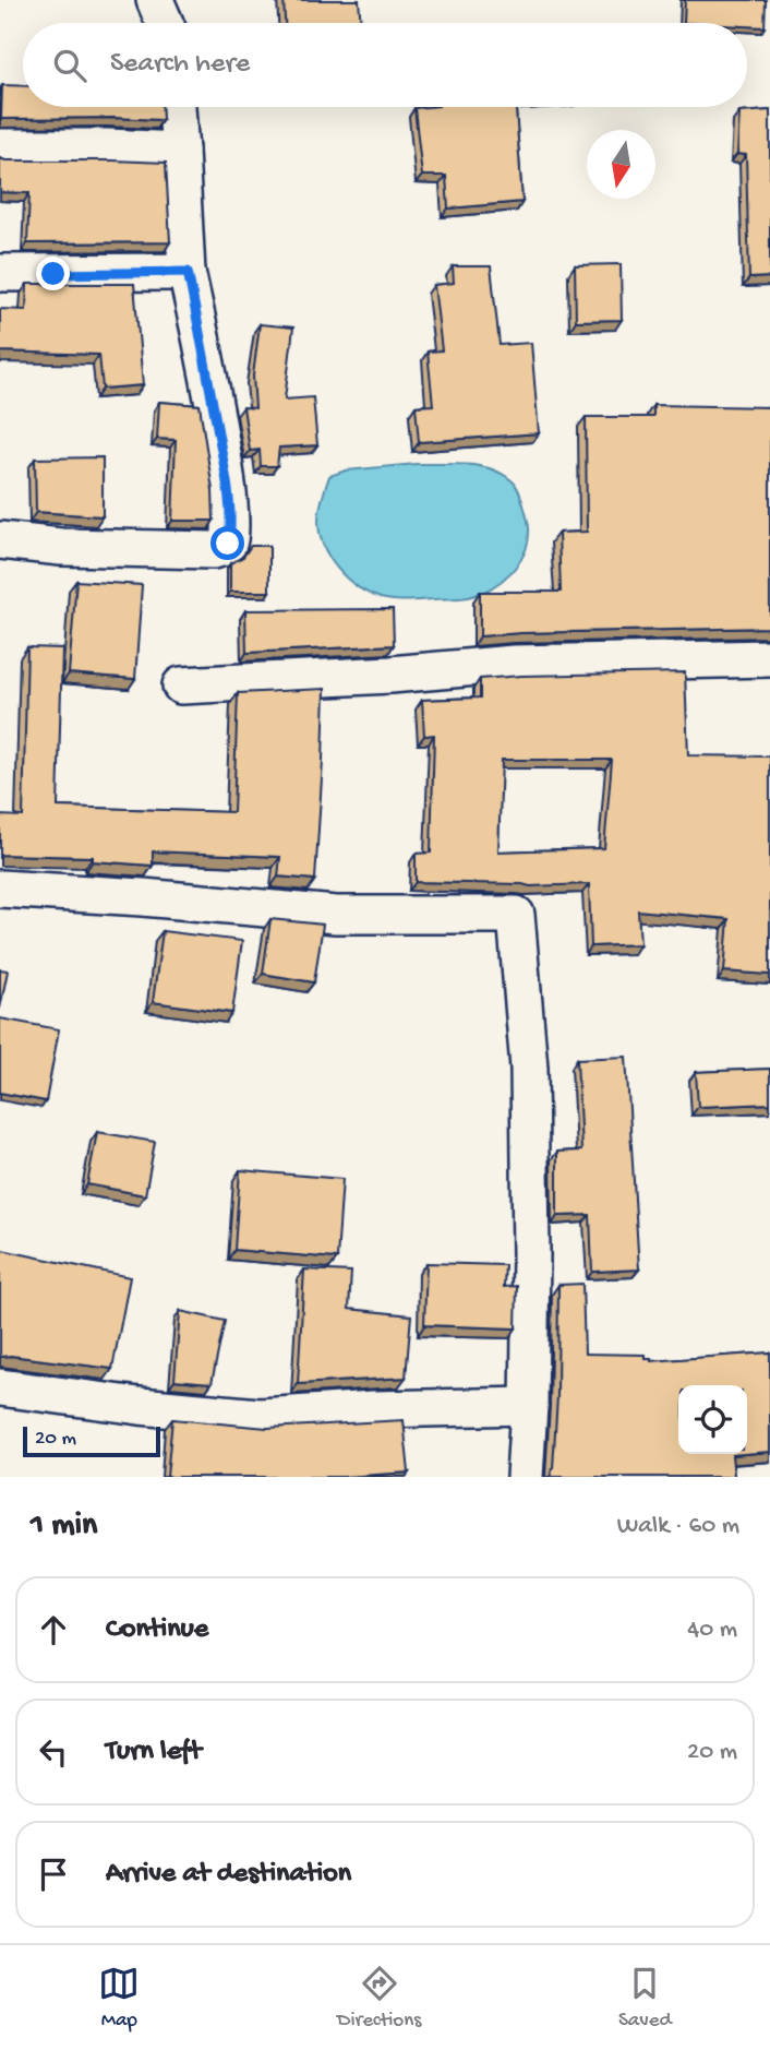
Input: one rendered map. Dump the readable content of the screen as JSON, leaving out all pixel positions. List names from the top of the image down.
{
  "scale_bar": "20 m",
  "north": "bottom",
  "page": {
    "search": "Search here",
    "scale": "20 m",
    "heading": ["1 min", "Walk · 60 m"],
    "list": [
      ["Continue", "40 m"],
      ["Turn left", "20 m"],
      "Arrive at destination"
    ],
    "nav": ["Map", "Directions", "Saved"]
  }
}
